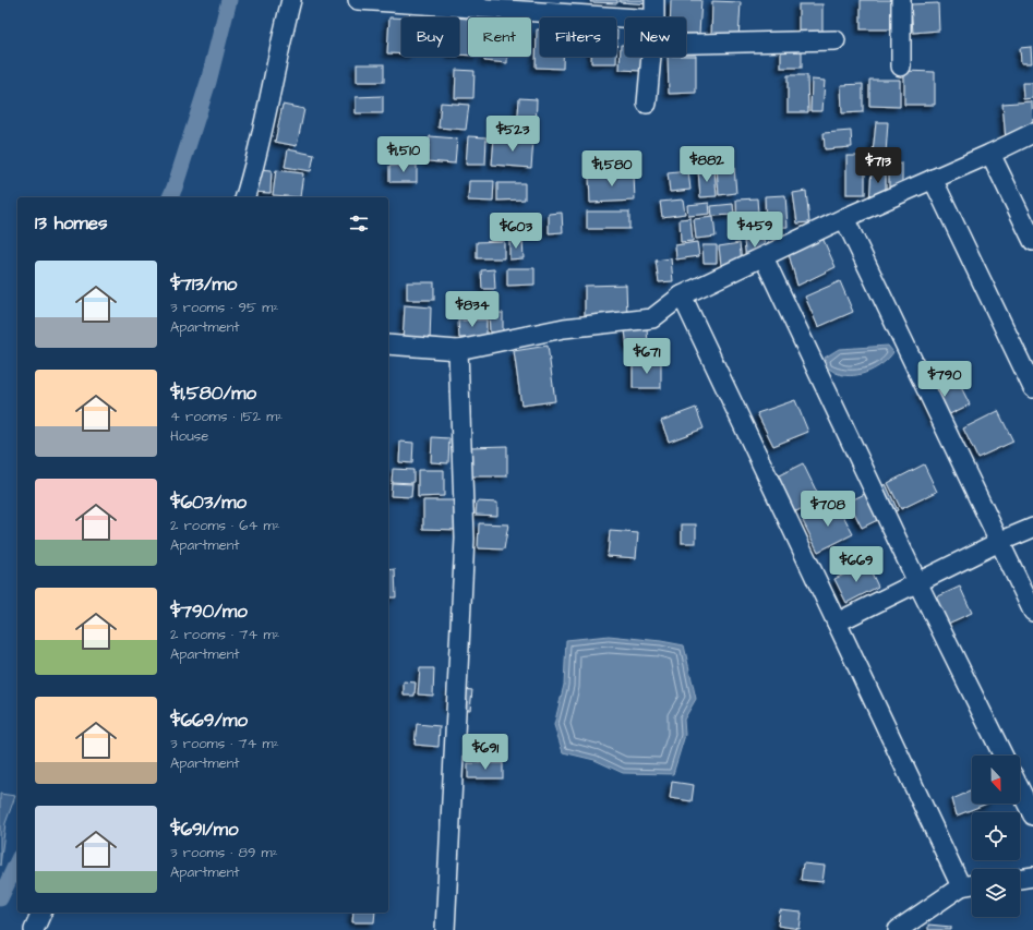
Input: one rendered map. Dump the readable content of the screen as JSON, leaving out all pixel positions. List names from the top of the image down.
{
  "north": "bottom",
  "page": {
    "chip": [
      "Buy",
      "Rent",
      "Filters",
      "New"
    ],
    "price": [
      "$523",
      "$1,510",
      "$882",
      "$713",
      "$1,580",
      "$459",
      "$603",
      "$834",
      "$671",
      "$790",
      "$708",
      "$669",
      "$691"
    ],
    "heading": "13 homes",
    "list": [
      {
        "name": "$713/mo",
        "note": "3 rooms · 95 m² · Apartment"
      },
      {
        "name": "$1,580/mo",
        "note": "4 rooms · 152 m² · House"
      },
      {
        "name": "$603/mo",
        "note": "2 rooms · 64 m² · Apartment"
      },
      {
        "name": "$790/mo",
        "note": "2 rooms · 74 m² · Apartment"
      },
      {
        "name": "$669/mo",
        "note": "3 rooms · 74 m² · Apartment"
      },
      {
        "name": "$691/mo",
        "note": "3 rooms · 89 m² · Apartment"
      }
    ]
  }
}
